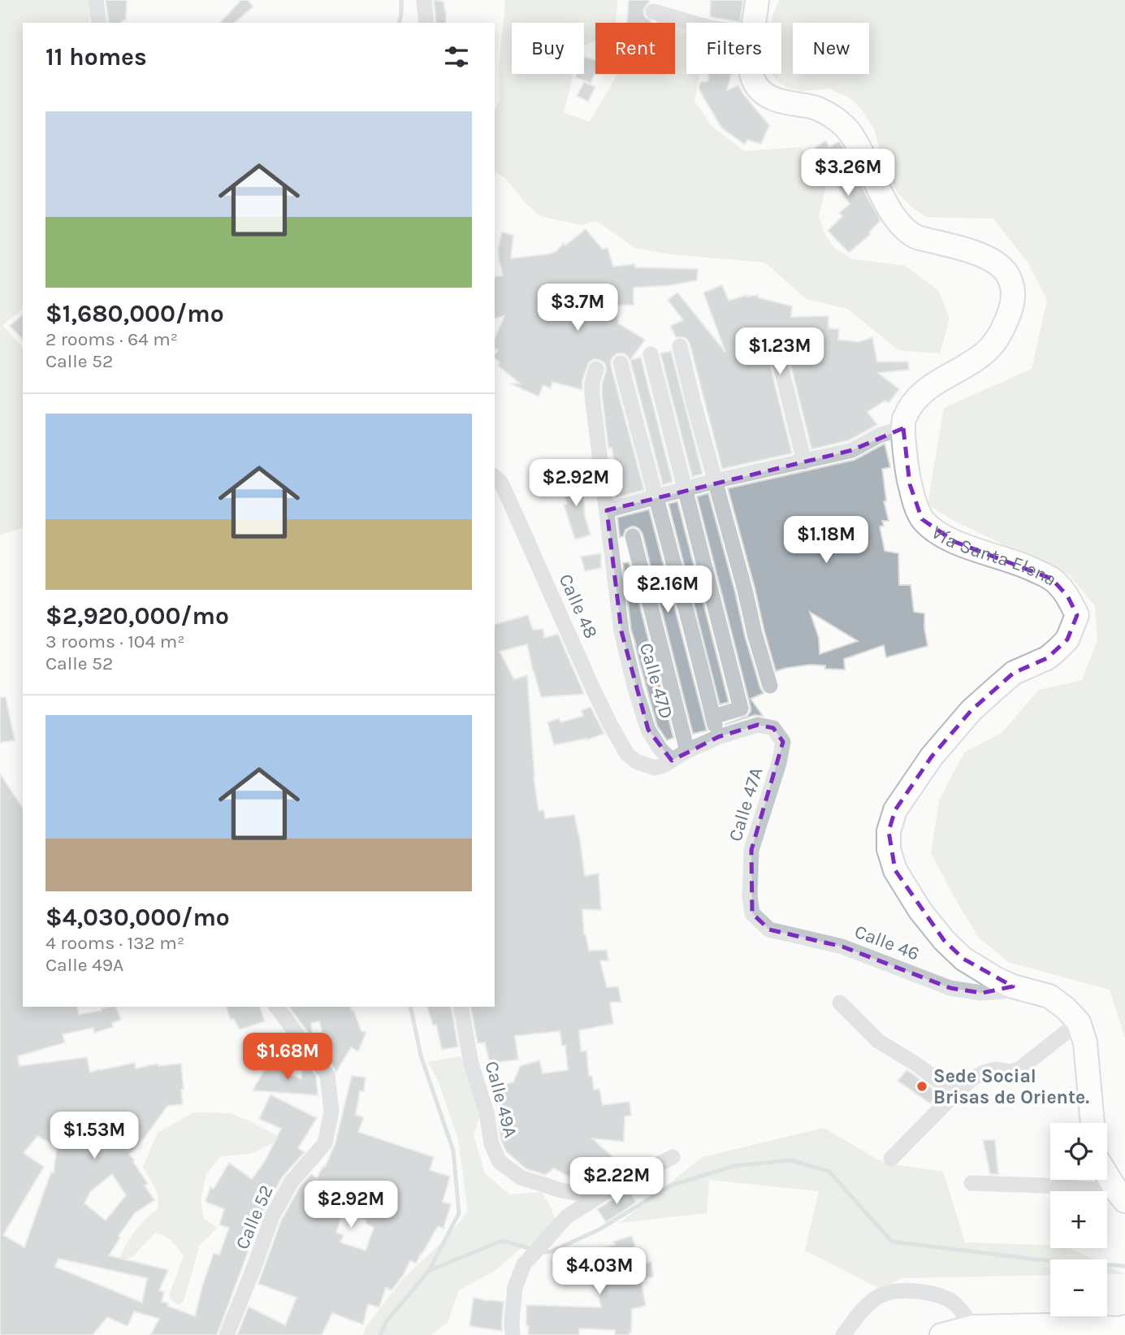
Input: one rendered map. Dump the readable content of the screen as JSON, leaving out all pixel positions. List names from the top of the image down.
{
  "streets": {
    "main road": ["Vía Santa Elena"],
    "street": [
      "Calle 48",
      "Calle 47D",
      "Calle 47A",
      "Calle 46",
      "Calle 49A",
      "Calle 52"
    ]
  },
  "crossings": [
    ["Vía Santa Elena", "Calle 46"],
    ["Calle 48", "Calle 47D"],
    ["Calle 47A", "Calle 46"]
  ],
  "places": ["Sede Social Brisas de Oriente."],
  "page": {
    "chip": [
      "Buy",
      "Rent",
      "Filters",
      "New"
    ],
    "heading": "11 homes",
    "list": [
      {
        "name": "$1,680,000/mo",
        "note": "2 rooms · 64 m² · Calle 52"
      },
      {
        "name": "$2,920,000/mo",
        "note": "3 rooms · 104 m² · Calle 52"
      },
      {
        "name": "$4,030,000/mo",
        "note": "4 rooms · 132 m² · Calle 49A"
      }
    ],
    "price": [
      "$3.26M",
      "$3.7M",
      "$1.23M",
      "$2.92M",
      "$1.18M",
      "$2.16M",
      "$1.68M",
      "$1.53M",
      "$2.22M",
      "$2.92M",
      "$4.03M"
    ],
    "map_buttons": ["+", "−"]
  }
}
